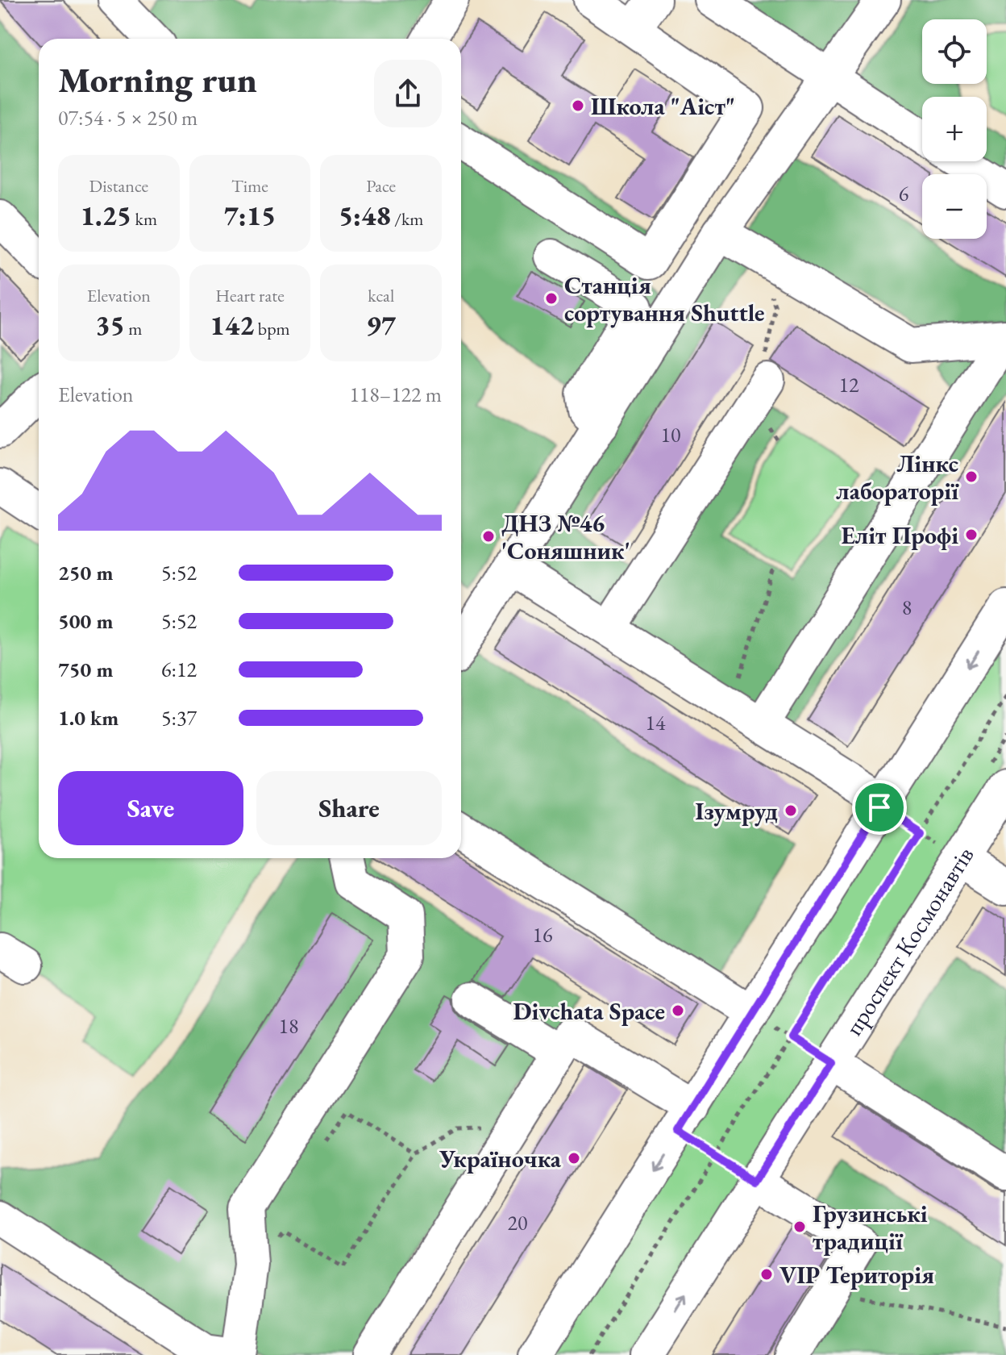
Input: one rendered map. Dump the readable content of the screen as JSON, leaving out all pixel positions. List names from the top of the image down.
{
  "streets": {
    "street": ["проспект Космонавтів"]
  },
  "places": [
    "Школа \"Аіст\"",
    "Станція сортування Shuttle",
    "Лінкс лабораторії",
    "Еліт Профі",
    "ДНЗ №46 'Соняшник'",
    "Ізумруд",
    "Divchata Space",
    "Україночка",
    "Грузинські традиції",
    "VIP Територія"
  ],
  "house_numbers": [
    "6",
    "12",
    "10",
    "8",
    "14",
    "16",
    "18",
    "20"
  ],
  "page": {
    "map_buttons": ["+", "−"],
    "heading": ["Morning run", "07:54 · 5 × 250 m"],
    "stats": [
      ["Distance", "1.25 km"],
      ["Time", "7:15"],
      ["Pace", "5:48 /km"],
      ["Elevation", "35 m"],
      ["Heart rate", "142 bpm"],
      ["kcal", "97"]
    ],
    "chart": ["Elevation", "118–122 m"],
    "list": [
      {
        "name": "250 m",
        "note": "5:52"
      },
      {
        "name": "500 m",
        "note": "5:52"
      },
      {
        "name": "750 m",
        "note": "6:12"
      },
      {
        "name": "1.0 km",
        "note": "5:37"
      }
    ],
    "buttons": ["Save", "Share"]
  }
}
